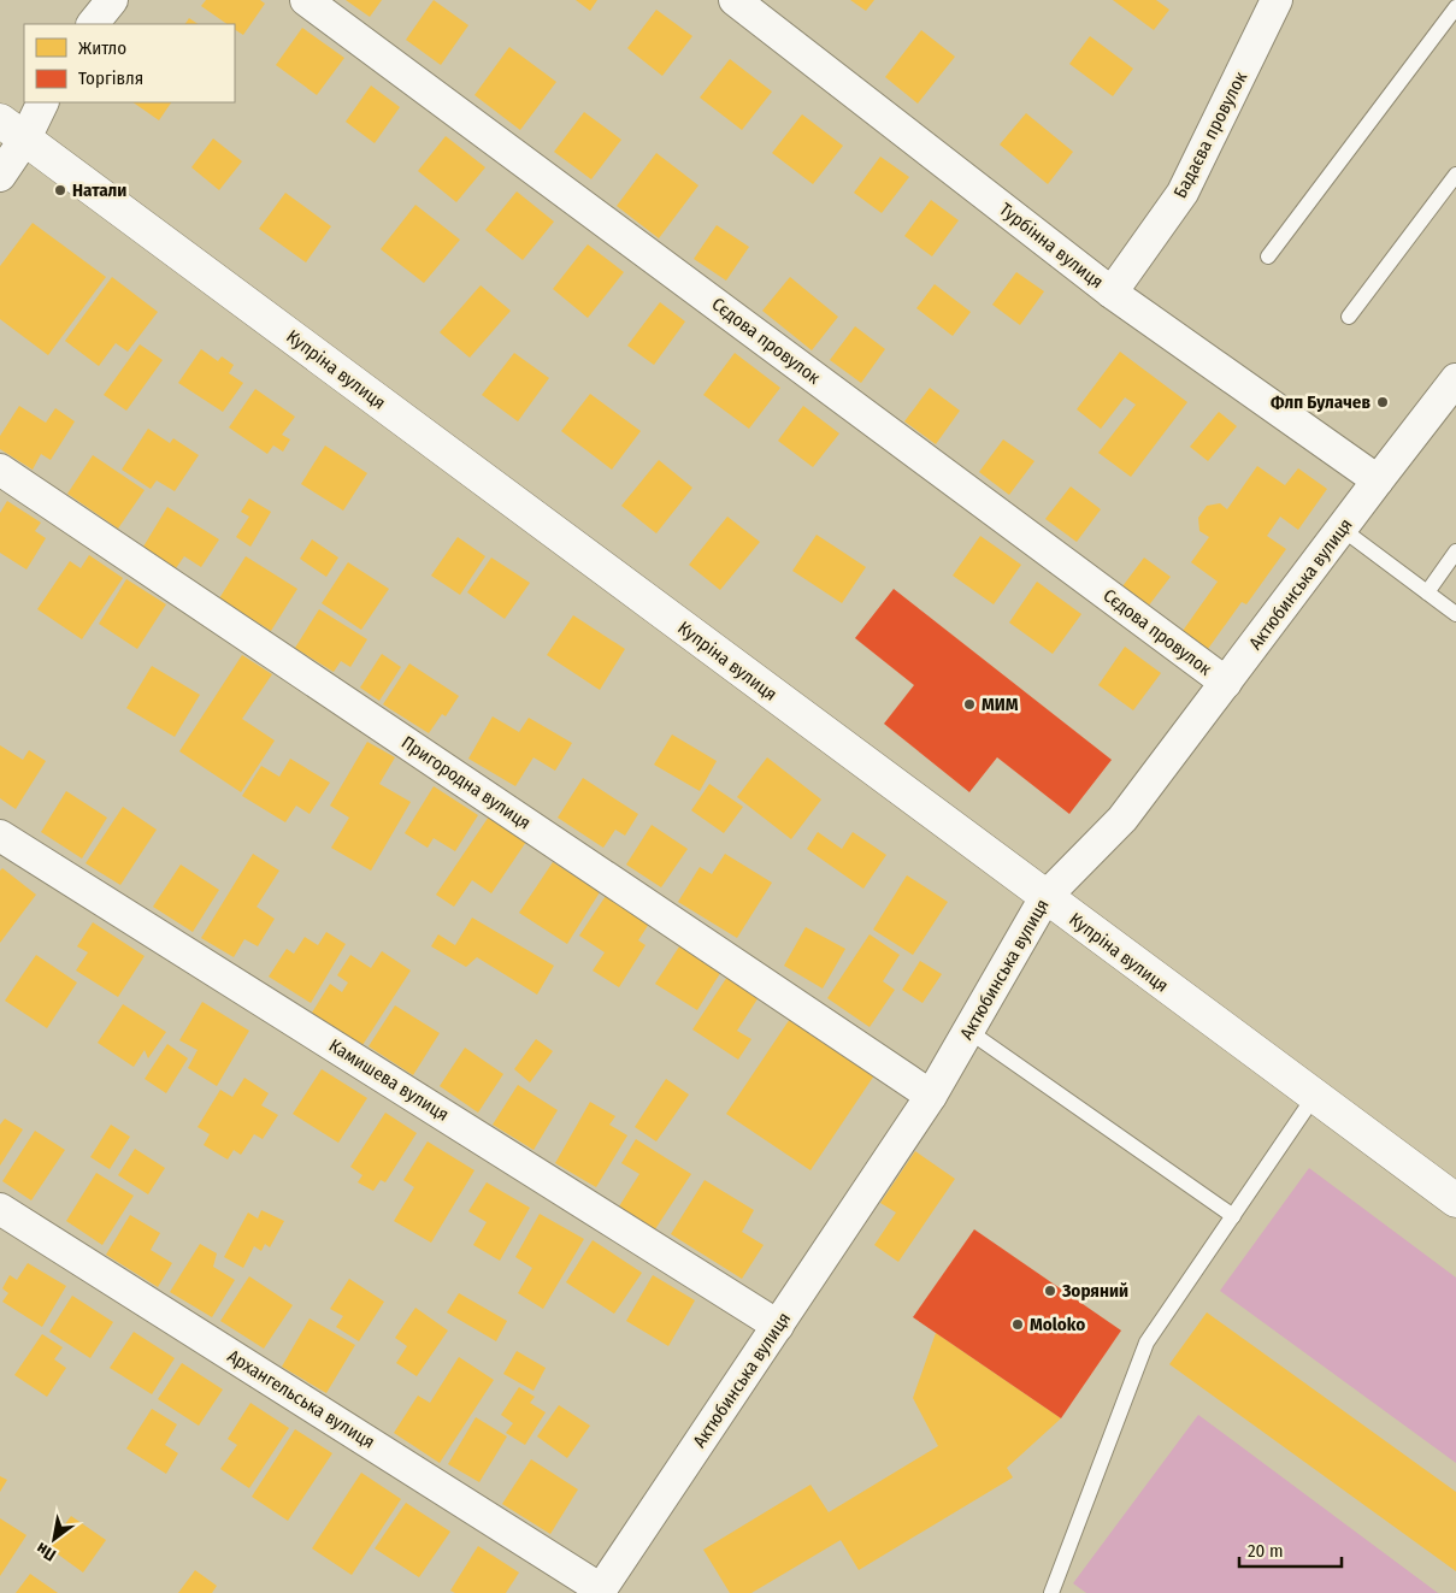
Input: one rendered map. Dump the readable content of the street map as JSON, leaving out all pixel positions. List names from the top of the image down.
{
  "streets": {
    "main road": ["Купріна вулиця"],
    "street": [
      "Бадаєва провулок",
      "Турбінна вулиця",
      "Сєдова провулок",
      "Актюбинська вулиця",
      "Пригородна вулиця",
      "Камишева вулиця",
      "Архангельська вулиця"
    ]
  },
  "crossings": [
    ["Бадаєва провулок", "Турбінна вулиця"],
    ["Турбінна вулиця", "Актюбинська вулиця"],
    ["Сєдова провулок", "Актюбинська вулиця"],
    ["Купріна вулиця", "Актюбинська вулиця"],
    ["Актюбинська вулиця", "Пригородна вулиця"],
    ["Актюбинська вулиця", "Камишева вулиця"],
    ["Актюбинська вулиця", "Архангельська вулиця"]
  ],
  "places": [
    "Натали",
    "Флп Булачев",
    "МИМ",
    "Зоряний",
    "Moloko"
  ],
  "legend": ["Житло", "Торгівля"],
  "scale_bar": "20 m",
  "north": "bottom left"
}
